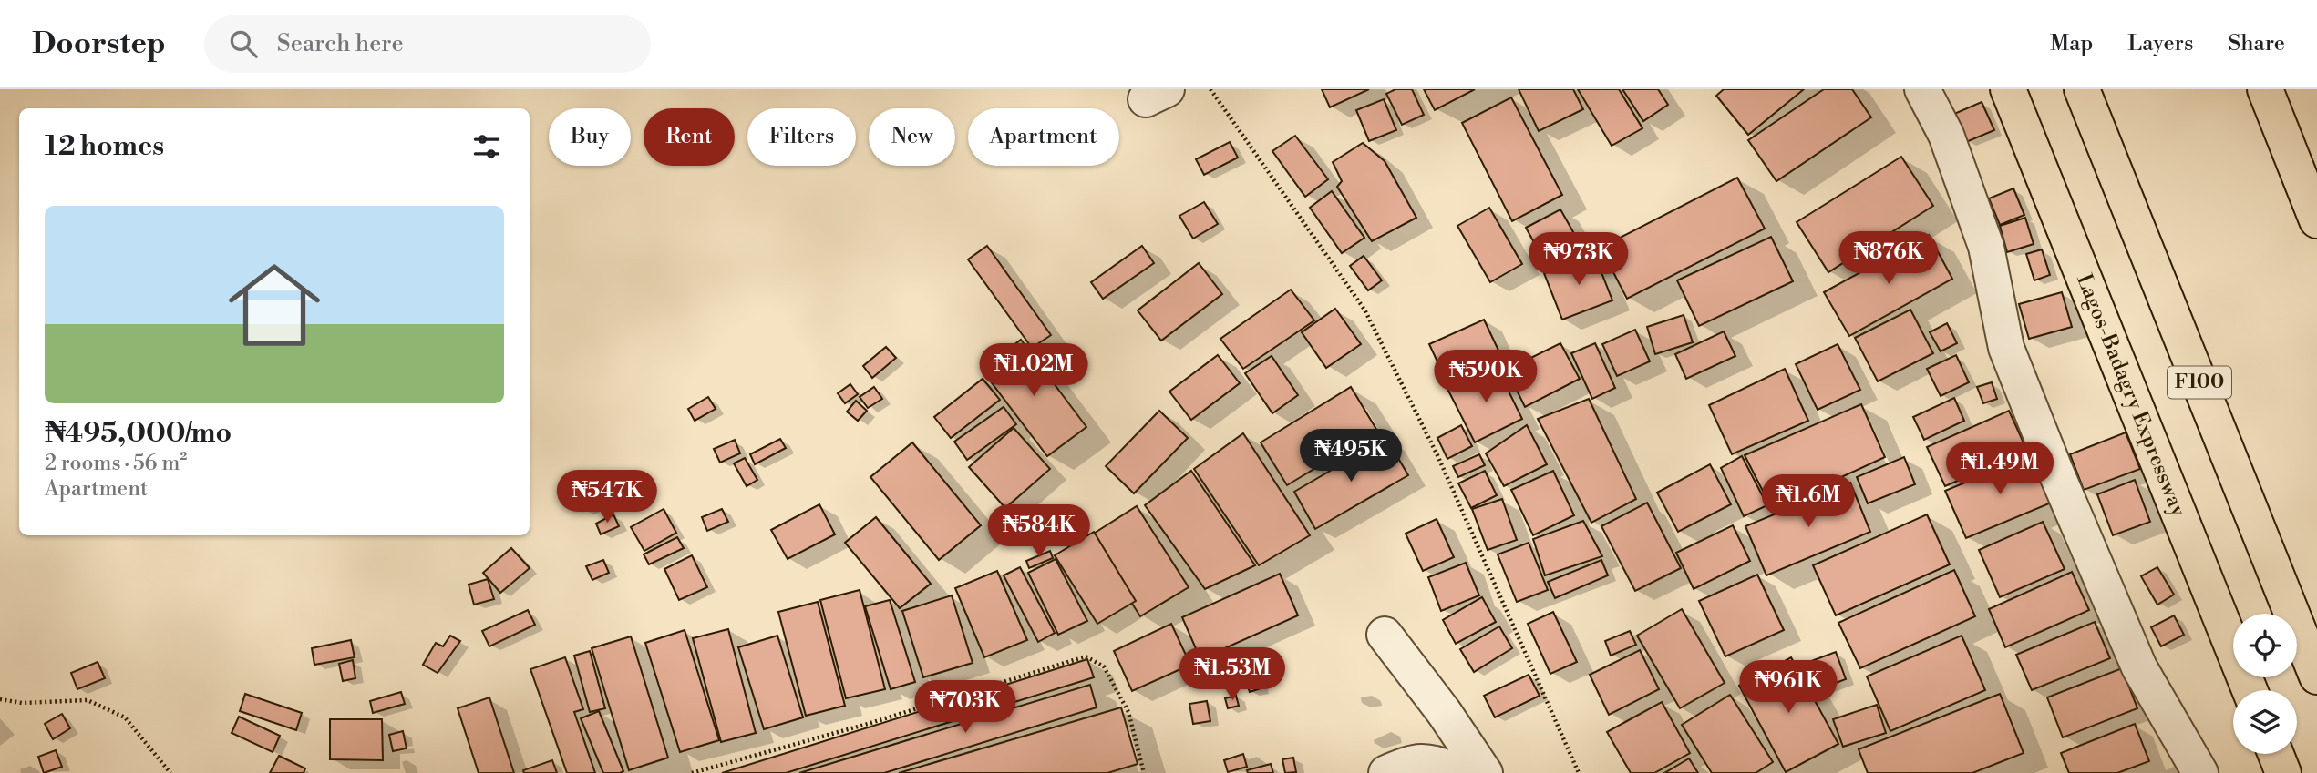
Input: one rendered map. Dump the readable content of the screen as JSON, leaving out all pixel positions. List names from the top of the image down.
{
  "streets": {
    "main road": ["F100", "Lagos-Badagry Expressway"]
  },
  "page": {
    "header": "Doorstep",
    "search": "Search here",
    "nav": ["Map", "Layers", "Share"],
    "chip": [
      "Buy",
      "Rent",
      "Filters",
      "New",
      "Apartment"
    ],
    "heading": "12 homes",
    "list": [
      {
        "name": "₦495,000/mo",
        "note": "2 rooms · 56 m² · Apartment"
      }
    ],
    "price": [
      "₦876K",
      "₦973K",
      "₦1.02M",
      "₦590K",
      "₦495K",
      "₦1.49M",
      "₦547K",
      "₦1.6M",
      "₦584K",
      "₦1.53M",
      "₦961K",
      "₦703K"
    ]
  }
}
